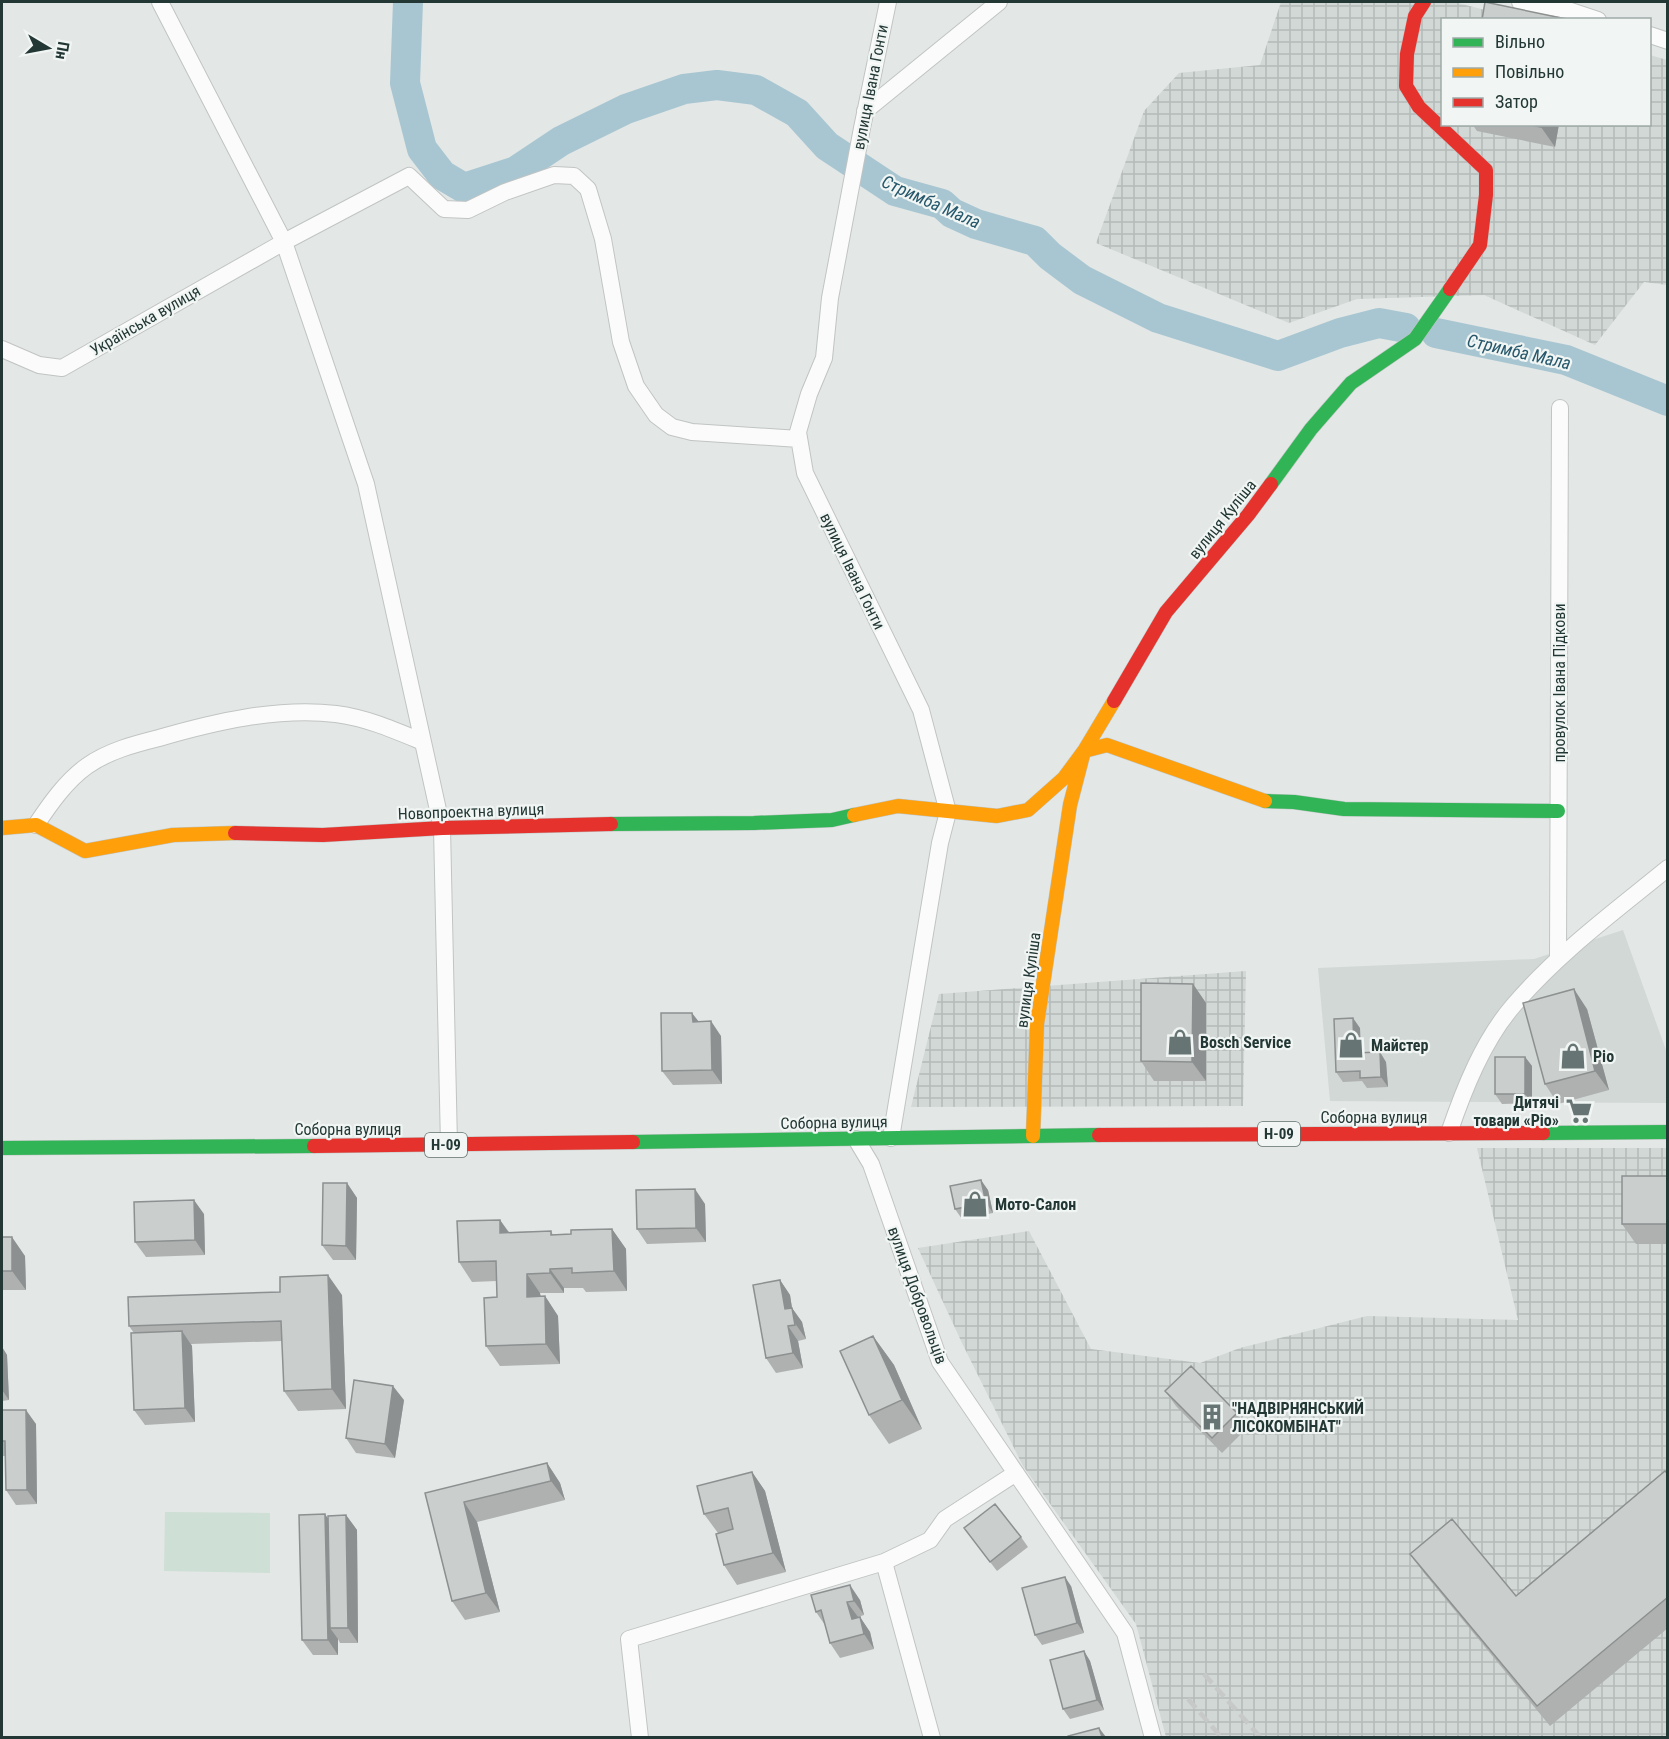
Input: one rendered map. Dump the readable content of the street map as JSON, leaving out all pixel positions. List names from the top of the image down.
{
  "streets": {
    "street": [
      "вулиця Івана Гонти",
      "Українська вулиця",
      "вулиця Куліша",
      "провулок Івана Підкови",
      "Новопроектна вулиця",
      "Соборна вулиця",
      "Н-09",
      "вулиця Добровольців"
    ]
  },
  "crossings": [
    ["вулиця Івана Гонти", "Українська вулиця"],
    ["вулиця Івана Гонти", "Новопроектна вулиця"],
    ["вулиця Івана Гонти", "Соборна вулиця"],
    ["вулиця Куліша", "Новопроектна вулиця"],
    ["вулиця Куліша", "Соборна вулиця"],
    ["Соборна вулиця", "вулиця Добровольців"]
  ],
  "water": ["Стримба Мала"],
  "places": {
    "shop": [
      "Bosch Service",
      "Майстер",
      "Ріо",
      "Мото-Салон"
    ],
    "supermarket": ["Дитячі товари «Ріо»"],
    "building": ["\"НАДВІРНЯНСЬКИЙ ЛІСОКОМБІНАТ\""]
  },
  "legend": ["Вільно", "Повільно", "Затор"],
  "north": "right"
}
